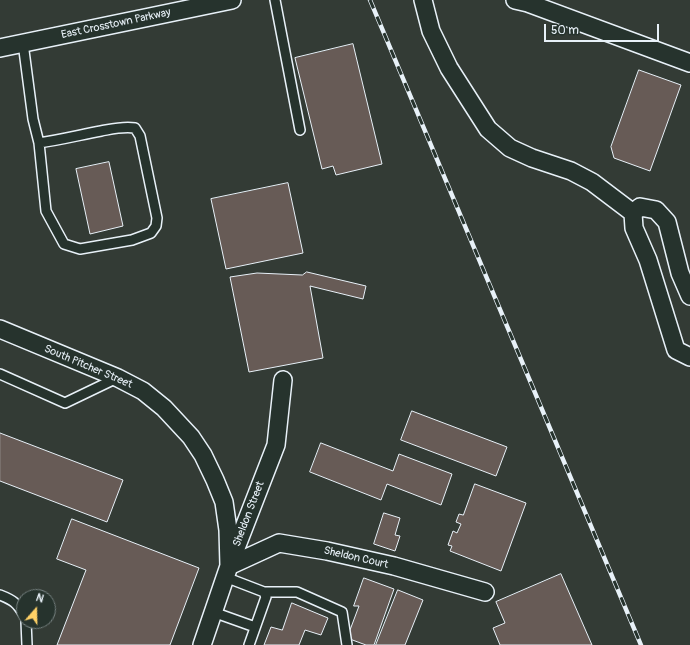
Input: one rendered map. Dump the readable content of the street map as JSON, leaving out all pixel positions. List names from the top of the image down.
{
  "streets": {
    "street": [
      "East Crosstown Parkway",
      "South Pitcher Street",
      "Sheldon Street",
      "Sheldon Court"
    ]
  },
  "crossings": [
    ["South Pitcher Street", "Sheldon Street"],
    ["South Pitcher Street", "Sheldon Court"],
    ["Sheldon Street", "Sheldon Court"]
  ],
  "scale_bar": "50 m",
  "north": "top"
}
